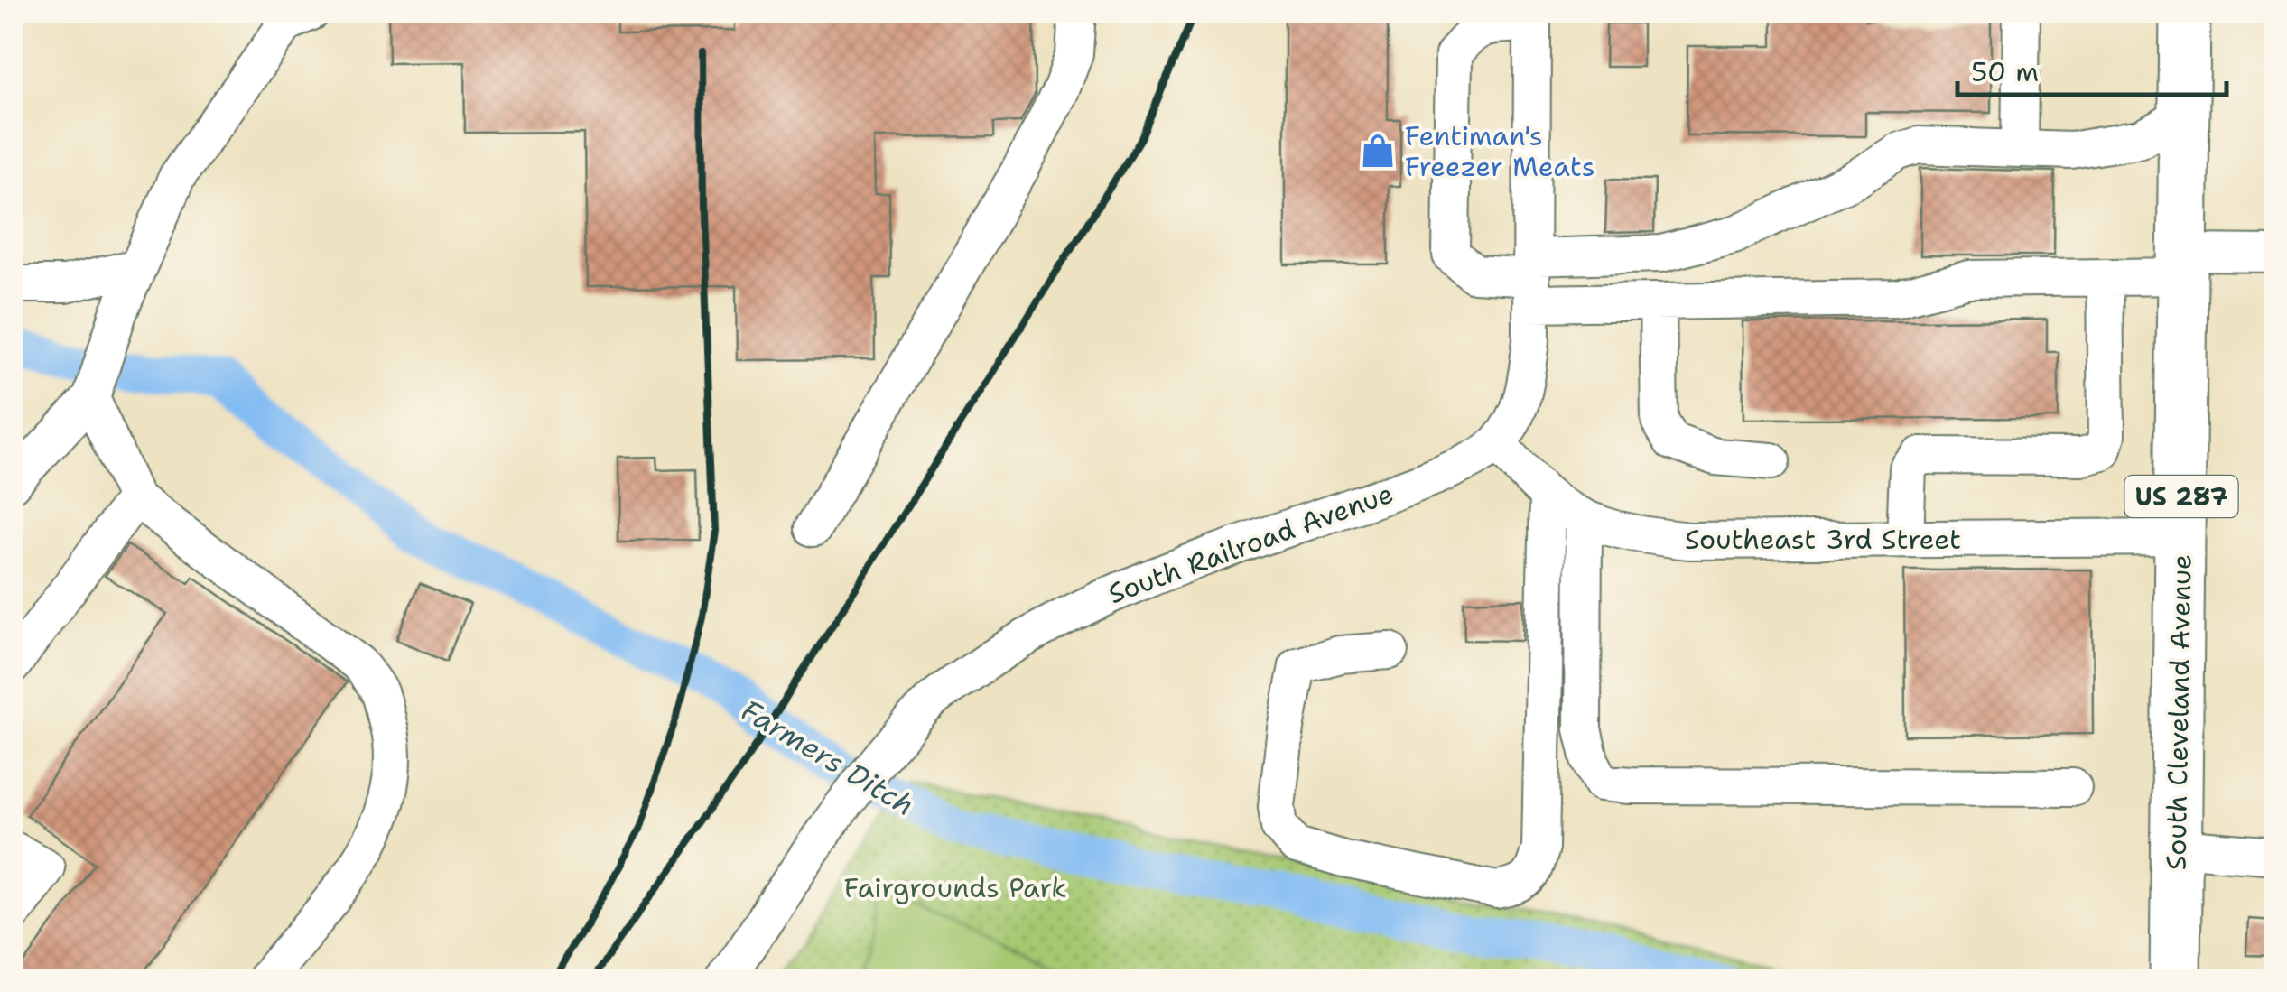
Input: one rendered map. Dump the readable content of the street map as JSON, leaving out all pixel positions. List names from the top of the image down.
{
  "streets": {
    "highway": ["US 287", "South Cleveland Avenue"],
    "street": ["Southeast 3rd Street", "South Railroad Avenue"]
  },
  "crossings": [
    ["Southeast 3rd Street", "South Railroad Avenue"],
    ["Southeast 3rd Street", "South Cleveland Avenue"]
  ],
  "water": ["Farmers Ditch"],
  "parks": ["Fairgrounds Park"],
  "places": {
    "shop": ["Fentiman's Freezer Meats"]
  },
  "scale_bar": "50 m"
}
